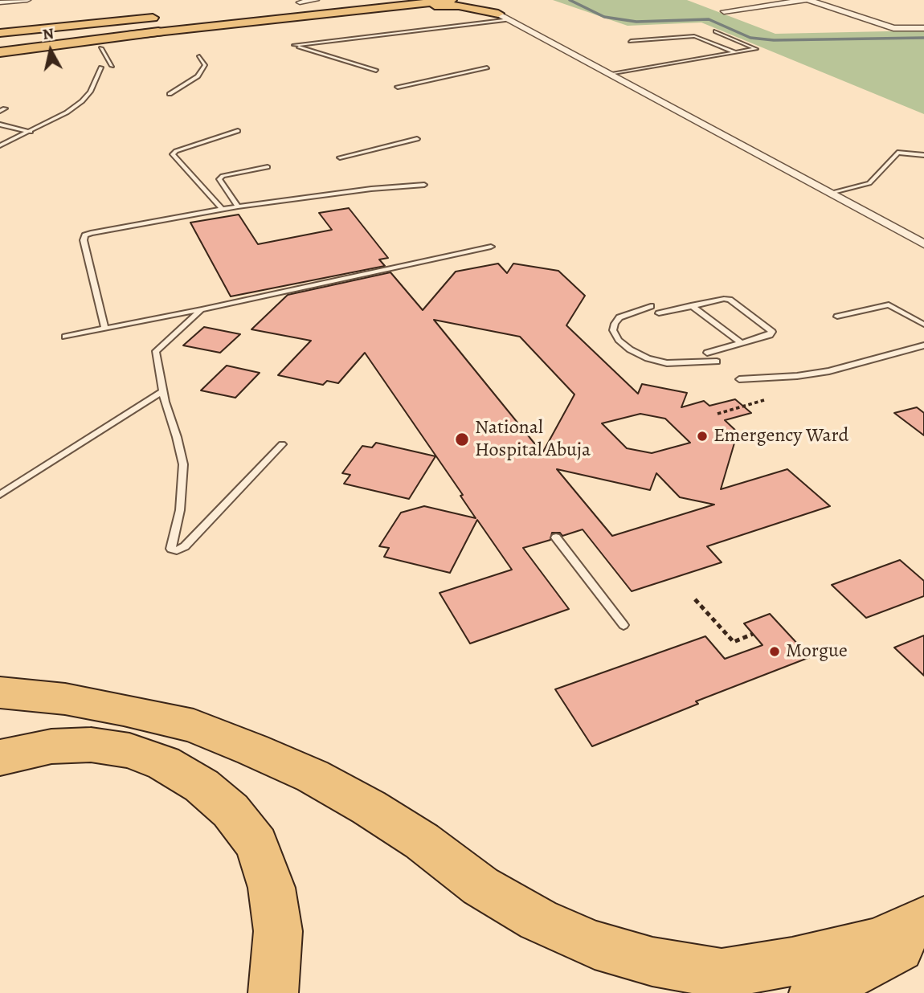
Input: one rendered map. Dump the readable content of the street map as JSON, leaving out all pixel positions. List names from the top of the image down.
{
  "places": ["Emergency Ward", "National Hospital Abuja", "Morgue"],
  "north": "top"
}
